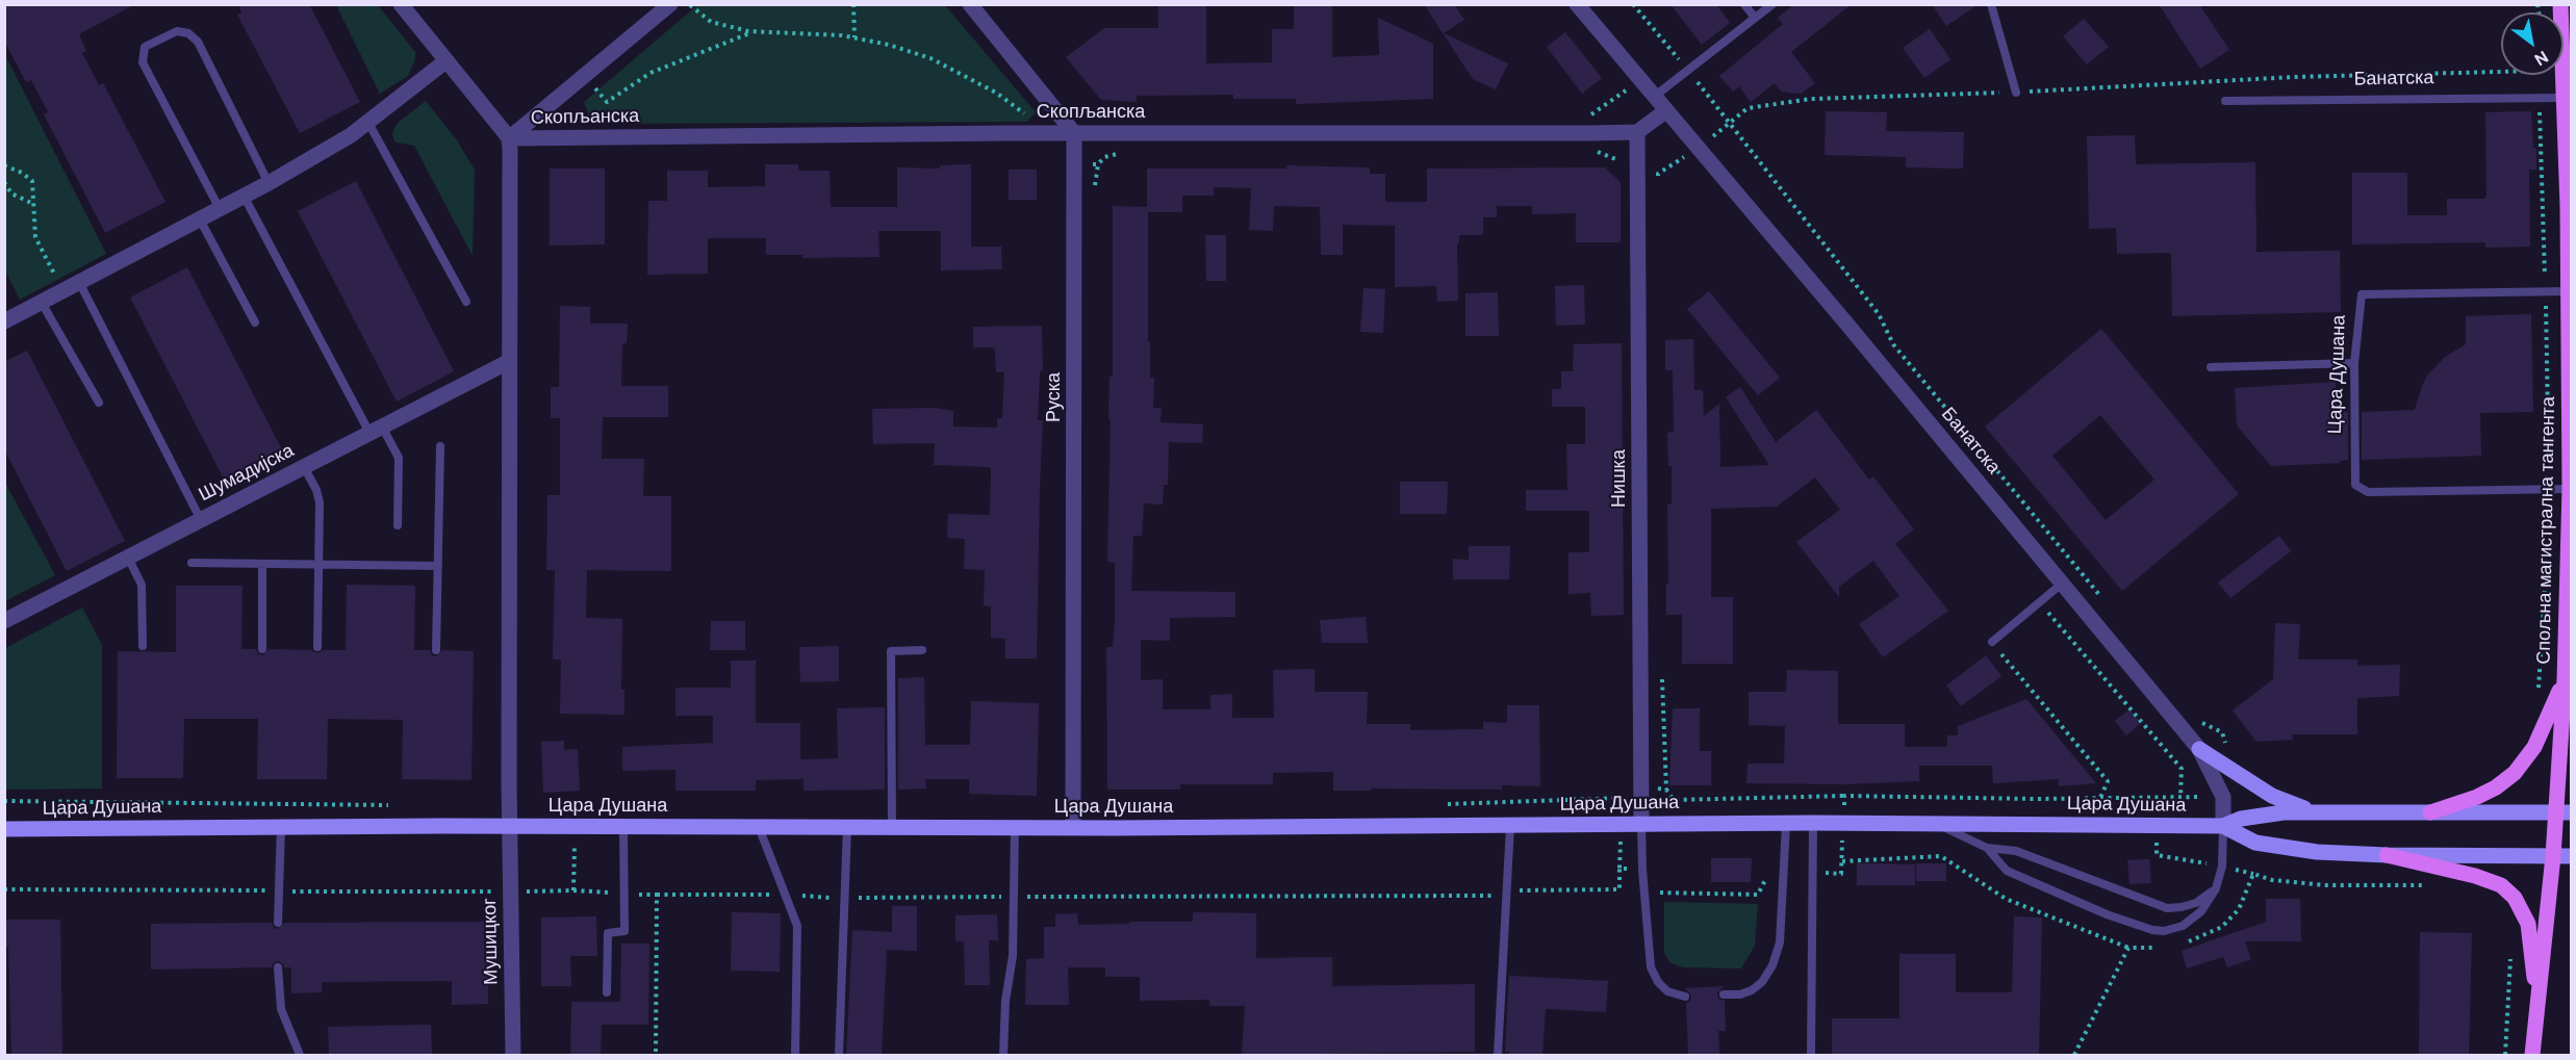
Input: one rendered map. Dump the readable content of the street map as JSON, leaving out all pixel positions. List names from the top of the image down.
{
  "streets": {
    "main road": ["Цара Душана", "Спољна магистрална тангента"],
    "street": [
      "Банатска",
      "Скопљанска",
      "Руска",
      "Шумадијска",
      "Нишка",
      "Мушицког"
    ]
  },
  "crossings": [
    ["Банатска", "Цара Душана"],
    ["Банатска", "Спољна магистрална тангента"],
    ["Скопљанска", "Руска"],
    ["Скопљанска", "Нишка"],
    ["Цара Душана", "Руска"],
    ["Цара Душана", "Нишка"],
    ["Цара Душана", "Спољна магистрална тангента"],
    ["Цара Душана", "Мушицког"]
  ],
  "north": "bottom right"
}
